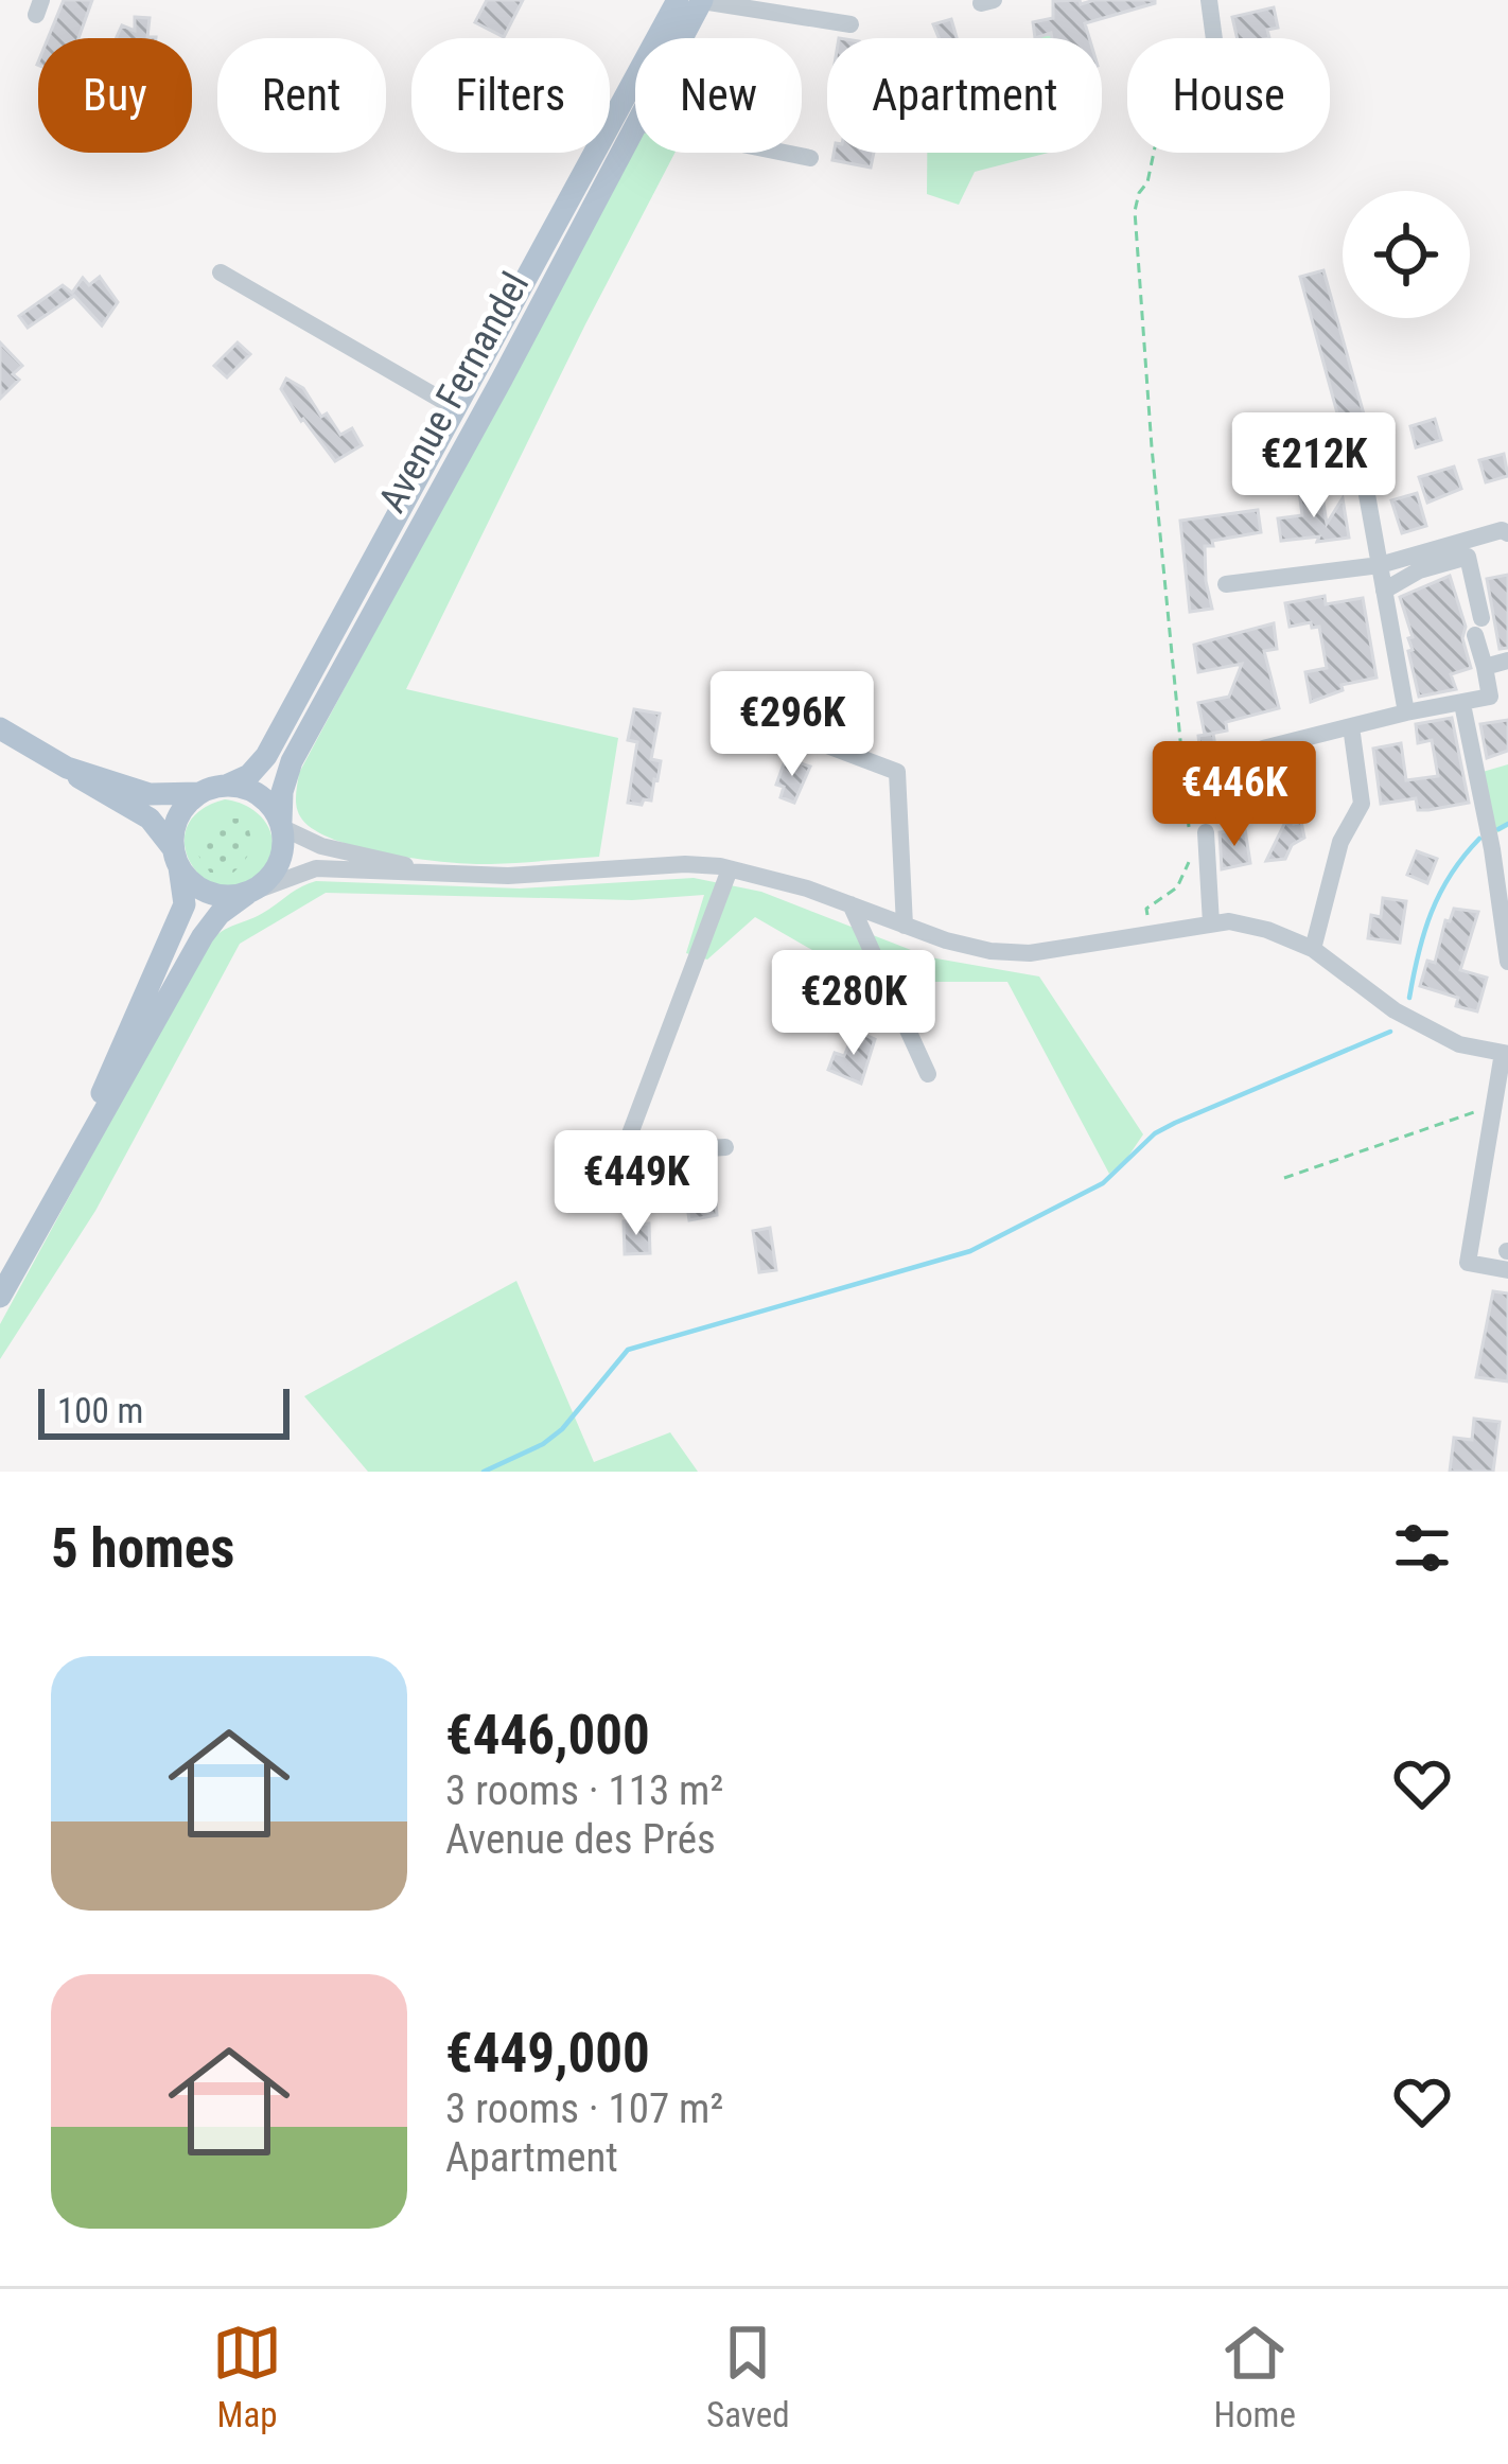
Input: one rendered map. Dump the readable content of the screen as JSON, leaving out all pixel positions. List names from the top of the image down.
{
  "streets": {
    "main road": ["Avenue Fernandel"]
  },
  "scale_bar": "100 m",
  "page": {
    "chip": [
      "Buy",
      "Rent",
      "Filters",
      "New",
      "Apartment",
      "House"
    ],
    "price": [
      "€212K",
      "€296K",
      "€446K",
      "€280K",
      "€449K"
    ],
    "scale": "100 m",
    "heading": "5 homes",
    "list": [
      {
        "name": "€446,000",
        "note": "3 rooms · 113 m² · Avenue des Prés"
      },
      {
        "name": "€449,000",
        "note": "3 rooms · 107 m² · Apartment"
      }
    ],
    "tabs": ["Map", "Saved", "Home"]
  }
}
